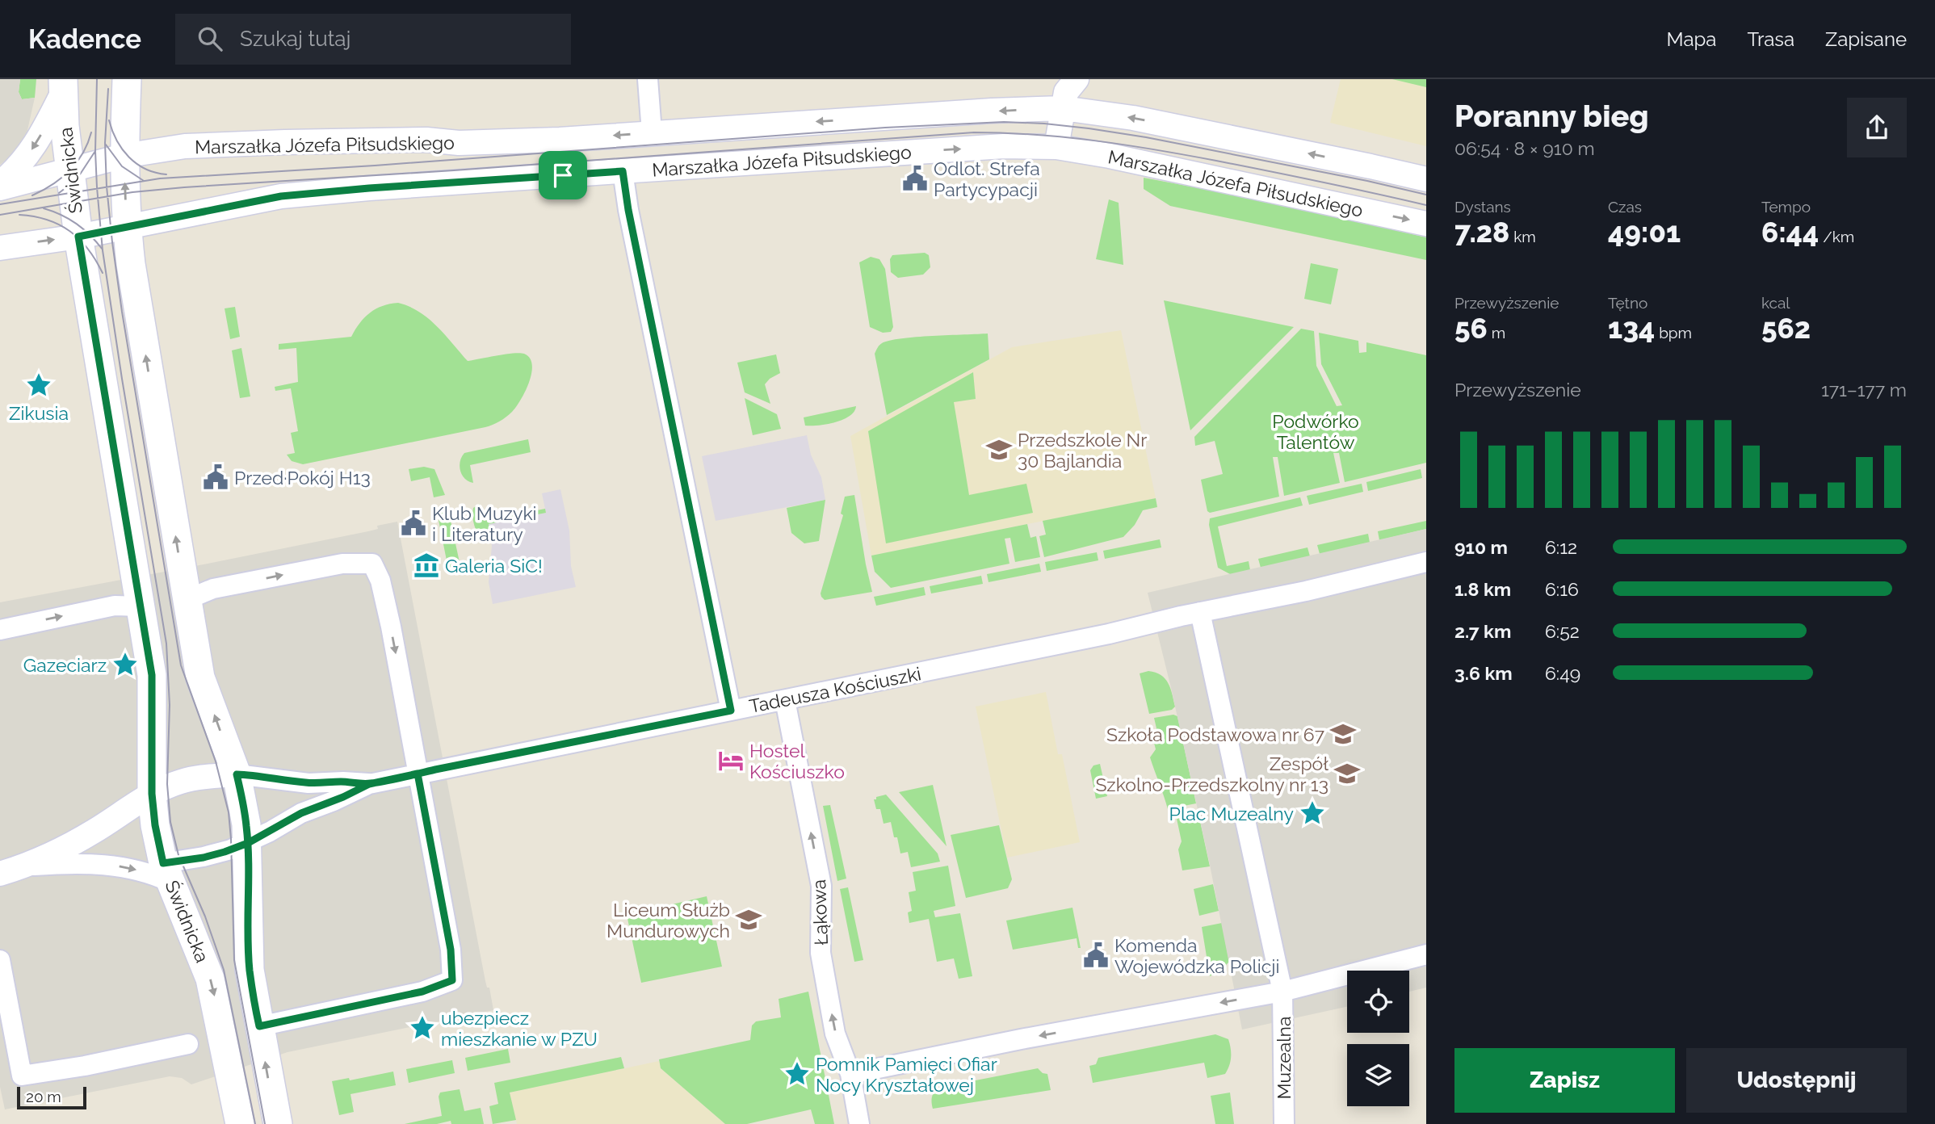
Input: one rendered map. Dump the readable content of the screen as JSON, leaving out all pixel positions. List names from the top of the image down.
{
  "streets": {
    "main road": ["Świdnicka"],
    "street": [
      "Marszałka Józefa Piłsudskiego",
      "Tadeusza Kościuszki",
      "Łąkowa",
      "Muzealna"
    ]
  },
  "crossings": [
    ["Marszałka Józefa Piłsudskiego", "Świdnicka"],
    ["Świdnicka", "Tadeusza Kościuszki"],
    ["Tadeusza Kościuszki", "Łąkowa"]
  ],
  "one_way": ["Łąkowa"],
  "parks": ["Podwórko Talentów"],
  "places": {
    "public building": [
      "Odlot. Strefa Partycypacji",
      "Przed·Pokój H13",
      "Klub Muzyki i Literatury",
      "Komenda Wojewódzka Policji"
    ],
    "place": [
      "Zikusia",
      "Gazeciarz",
      "Plac Muzealny",
      "ubezpiecz mieszkanie w PZU",
      "Pomnik Pamięci Ofiar Nocy Kryształowej"
    ],
    "school or university": [
      "Przedszkole Nr 30 Bajlandia",
      "Szkoła Podstawowa nr 67",
      "Zespół Szkolno-Przedszkolny nr 13",
      "Liceum Służb Mundurowych"
    ],
    "museum": ["Galeria SiC!"],
    "hotel": ["Hostel Kościuszko"]
  },
  "scale_bar": "20 m",
  "page": {
    "header": "Kadence",
    "search": "Szukaj tutaj",
    "nav": ["Mapa", "Trasa", "Zapisane"],
    "heading": ["Poranny bieg", "06:54 · 8 × 910 m"],
    "stats": [
      ["Dystans", "7.28 km"],
      ["Czas", "49:01"],
      ["Tempo", "6:44 /km"],
      ["Przewyższenie", "56 m"],
      ["Tętno", "134 bpm"],
      ["kcal", "562"]
    ],
    "chart": ["Przewyższenie", "171–177 m"],
    "list": [
      {
        "name": "910 m",
        "note": "6:12"
      },
      {
        "name": "1.8 km",
        "note": "6:16"
      },
      {
        "name": "2.7 km",
        "note": "6:52"
      },
      {
        "name": "3.6 km",
        "note": "6:49"
      }
    ],
    "buttons": ["Zapisz", "Udostępnij"],
    "scale": "20 m"
  }
}
